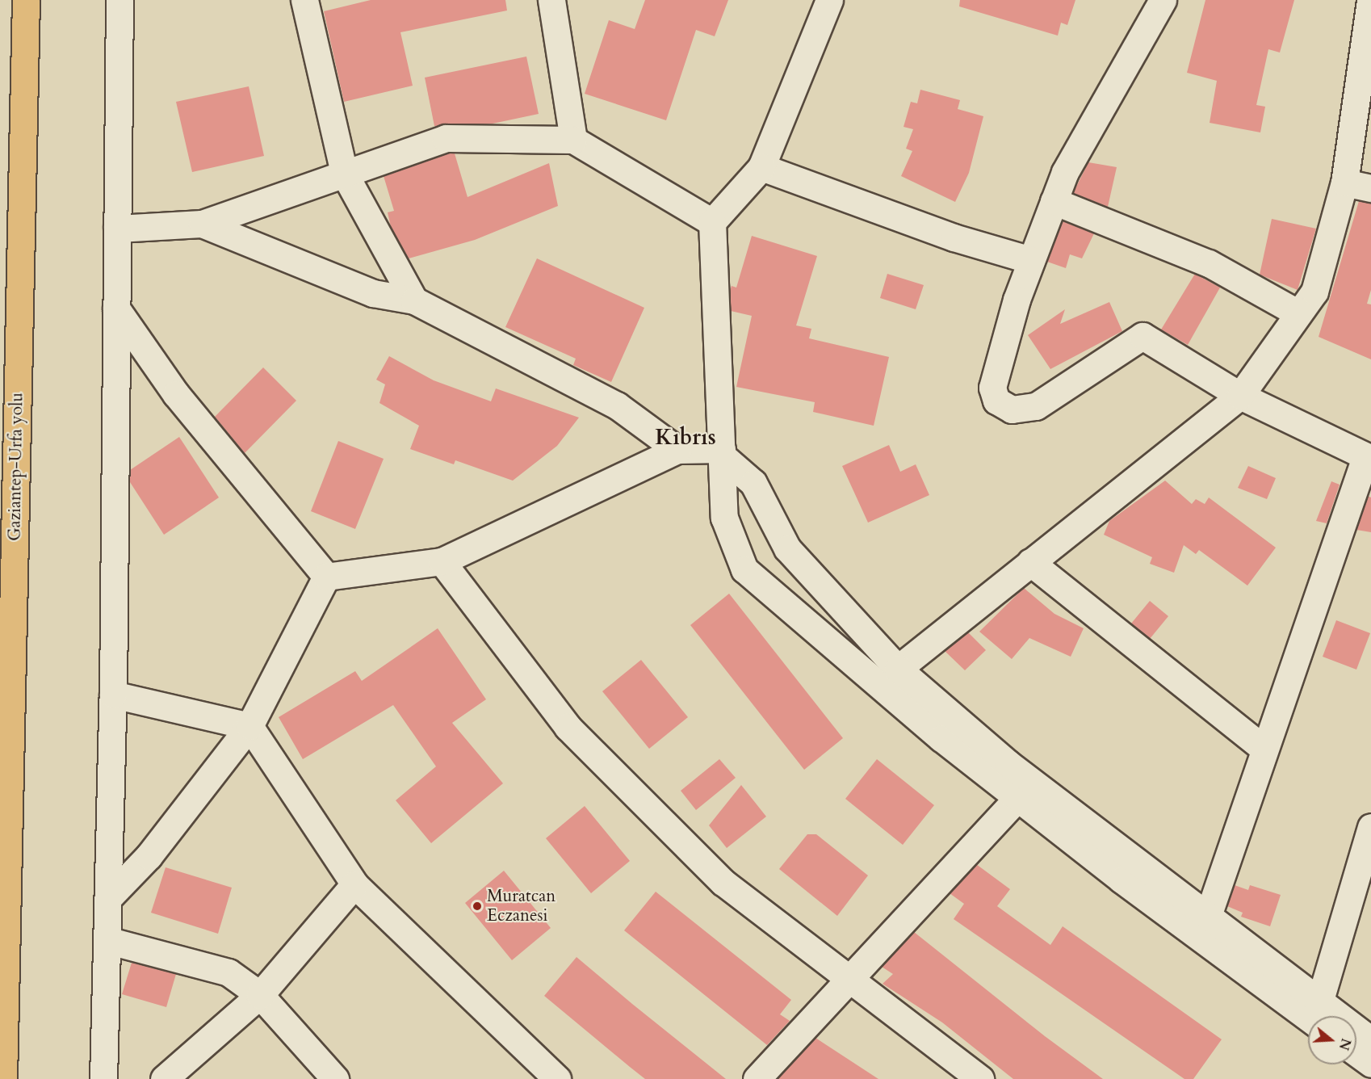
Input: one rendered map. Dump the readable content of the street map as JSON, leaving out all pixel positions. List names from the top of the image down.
{
  "streets": {
    "highway": ["Gaziantep-Urfa yolu"]
  },
  "districts": ["Kıbrıs"],
  "places": ["Muratcan Eczanesi"],
  "north": "right"
}
